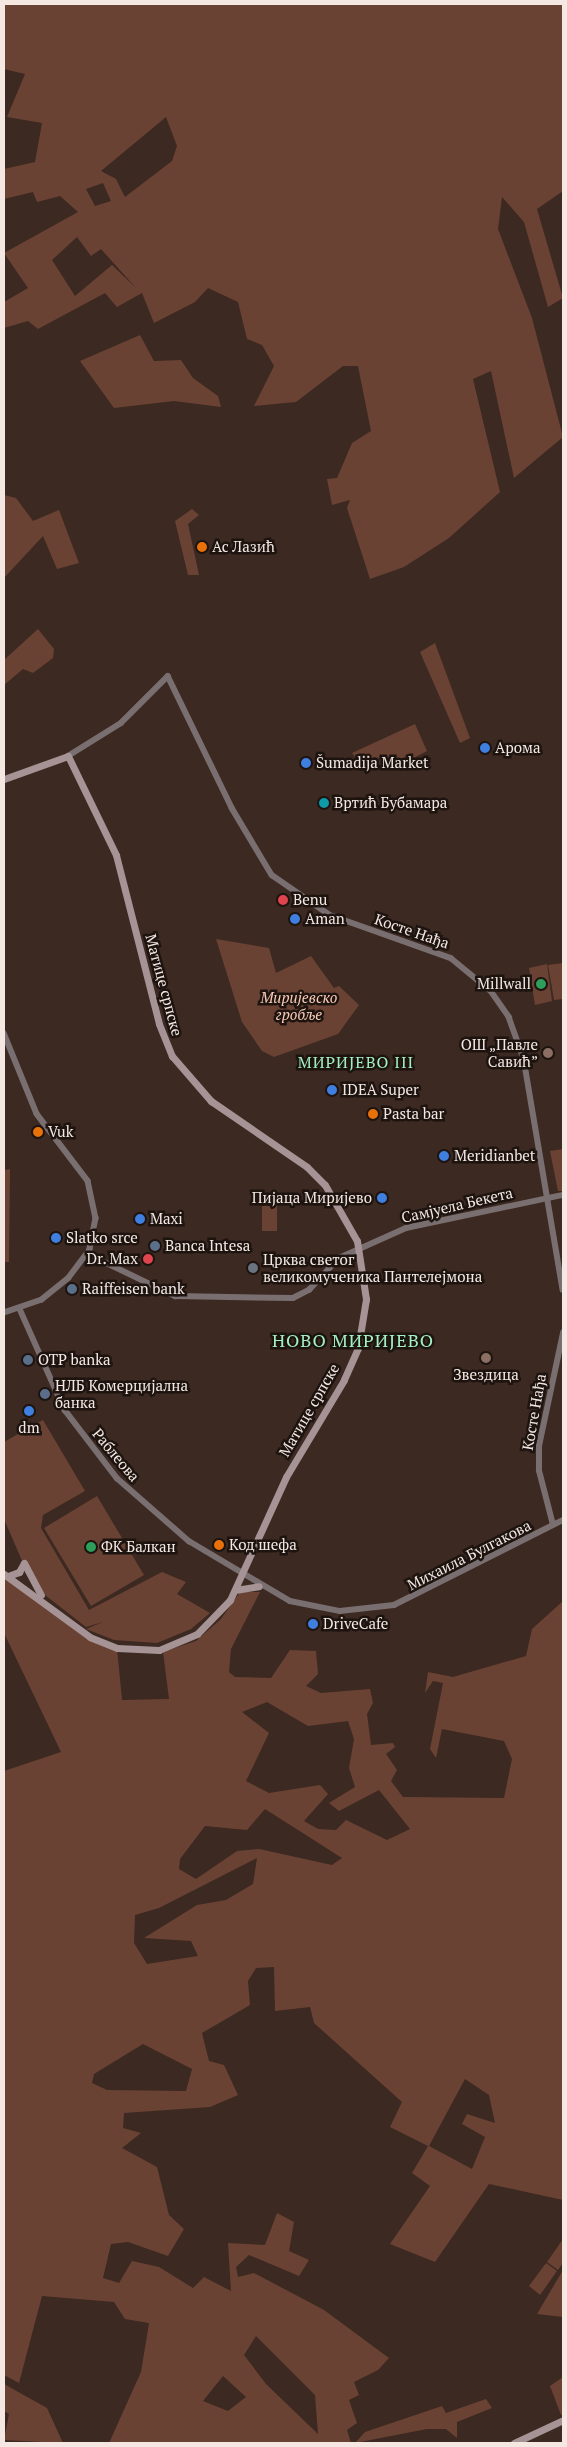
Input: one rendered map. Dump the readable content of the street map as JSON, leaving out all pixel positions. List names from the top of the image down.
{
  "streets": {
    "main road": ["Матице српске"],
    "street": [
      "Косте Нађа",
      "Самјуела Бекета",
      "Раблеова",
      "Михаила Булгакова"
    ]
  },
  "crossings": [
    ["Косте Нађа", "Матице српске"],
    ["Косте Нађа", "Самјуела Бекета"],
    ["Косте Нађа", "Михаила Булгакова"],
    ["Матице српске", "Самјуела Бекета"],
    ["Матице српске", "Раблеова"],
    ["Матице српске", "Михаила Булгакова"],
    ["Раблеова", "Михаила Булгакова"]
  ],
  "districts": ["МИРИЈЕВО III", "НОВО МИРИЈЕВО"],
  "parks": ["Миријевско гробље"],
  "places": [
    "Ас Лазић",
    "Арома",
    "Šumadija Market",
    "Вртић Бубамара",
    "Benu",
    "Aman",
    "Millwall",
    "ОШ „Павле Савић”",
    "IDEA Super",
    "Pasta bar",
    "Vuk",
    "Meridianbet",
    "Пијаца Миријево",
    "Maxi",
    "Slatko srce",
    "Banca Intesa",
    "Dr. Max",
    "Црква светог великомученика Пантелејмона",
    "Raiffeisen bank",
    "Звездица",
    "OTP banka",
    "НЛБ Комерцијална банка",
    "dm",
    "Код шефа",
    "ФК Балкан",
    "DriveCafe"
  ]
}
